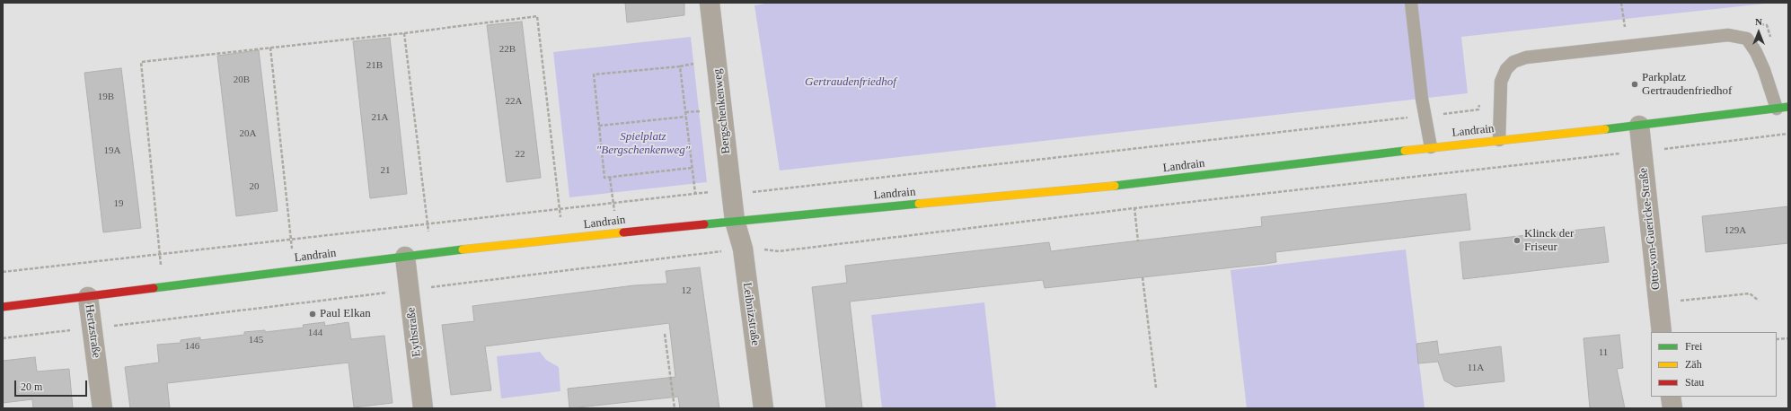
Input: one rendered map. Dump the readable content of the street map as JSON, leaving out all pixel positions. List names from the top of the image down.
{
  "streets": {
    "street": [
      "Bergschenkenweg",
      "Landrain",
      "Otto-von-Guericke-Straße",
      "Leibnizstraße",
      "Hertzstraße",
      "Eythstraße"
    ]
  },
  "crossings": [
    ["Bergschenkenweg", "Landrain"],
    ["Bergschenkenweg", "Leibnizstraße"],
    ["Landrain", "Otto-von-Guericke-Straße"],
    ["Landrain", "Leibnizstraße"],
    ["Landrain", "Hertzstraße"],
    ["Landrain", "Eythstraße"]
  ],
  "parks": ["Gertraudenfriedhof", "Spielplatz \"Bergschenkenweg\""],
  "places": ["Parkplatz Gertraudenfriedhof", "Klinck der Friseur", "Paul Elkan"],
  "house_numbers": [
    "22B",
    "21B",
    "20B",
    "19B",
    "22A",
    "21A",
    "20A",
    "19A",
    "22",
    "21",
    "20",
    "19",
    "129A",
    "12",
    "144",
    "145",
    "146",
    "11",
    "11A"
  ],
  "legend": ["Frei", "Zäh", "Stau"],
  "scale_bar": "20 m",
  "north": "top"
}
